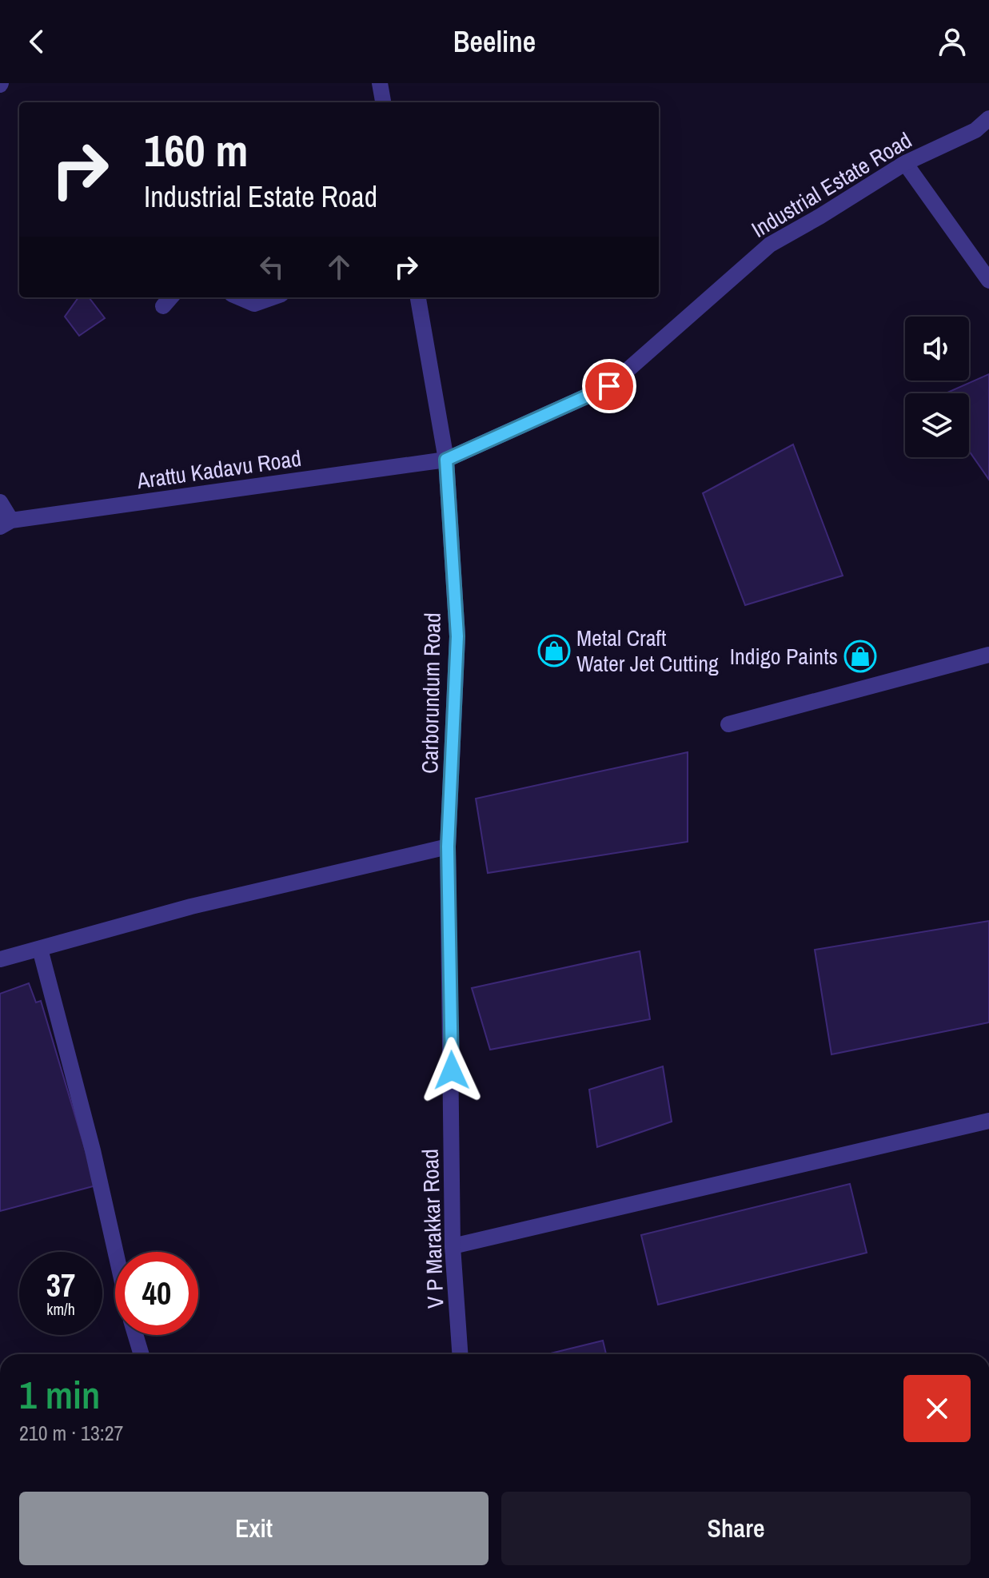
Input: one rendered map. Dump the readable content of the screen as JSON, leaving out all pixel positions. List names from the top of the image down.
{
  "streets": {
    "street": [
      "Industrial Estate Road",
      "Arattu Kadavu Road",
      "Carborundum Road",
      "V P Marakkar Road"
    ]
  },
  "crossings": [
    ["Industrial Estate Road", "Arattu Kadavu Road"],
    ["Industrial Estate Road", "Carborundum Road"],
    ["Arattu Kadavu Road", "Carborundum Road"],
    ["Carborundum Road", "V P Marakkar Road"]
  ],
  "places": {
    "shop": ["Metal Craft Water Jet Cutting", "Indigo Paints"]
  },
  "page": {
    "header": "Beeline",
    "turn": ["160 m", "Industrial Estate Road"],
    "speed": "37 km/h",
    "limit": "40",
    "heading": ["1 min", "210 m · 13:27"],
    "buttons": ["Exit", "Share"]
  }
}
